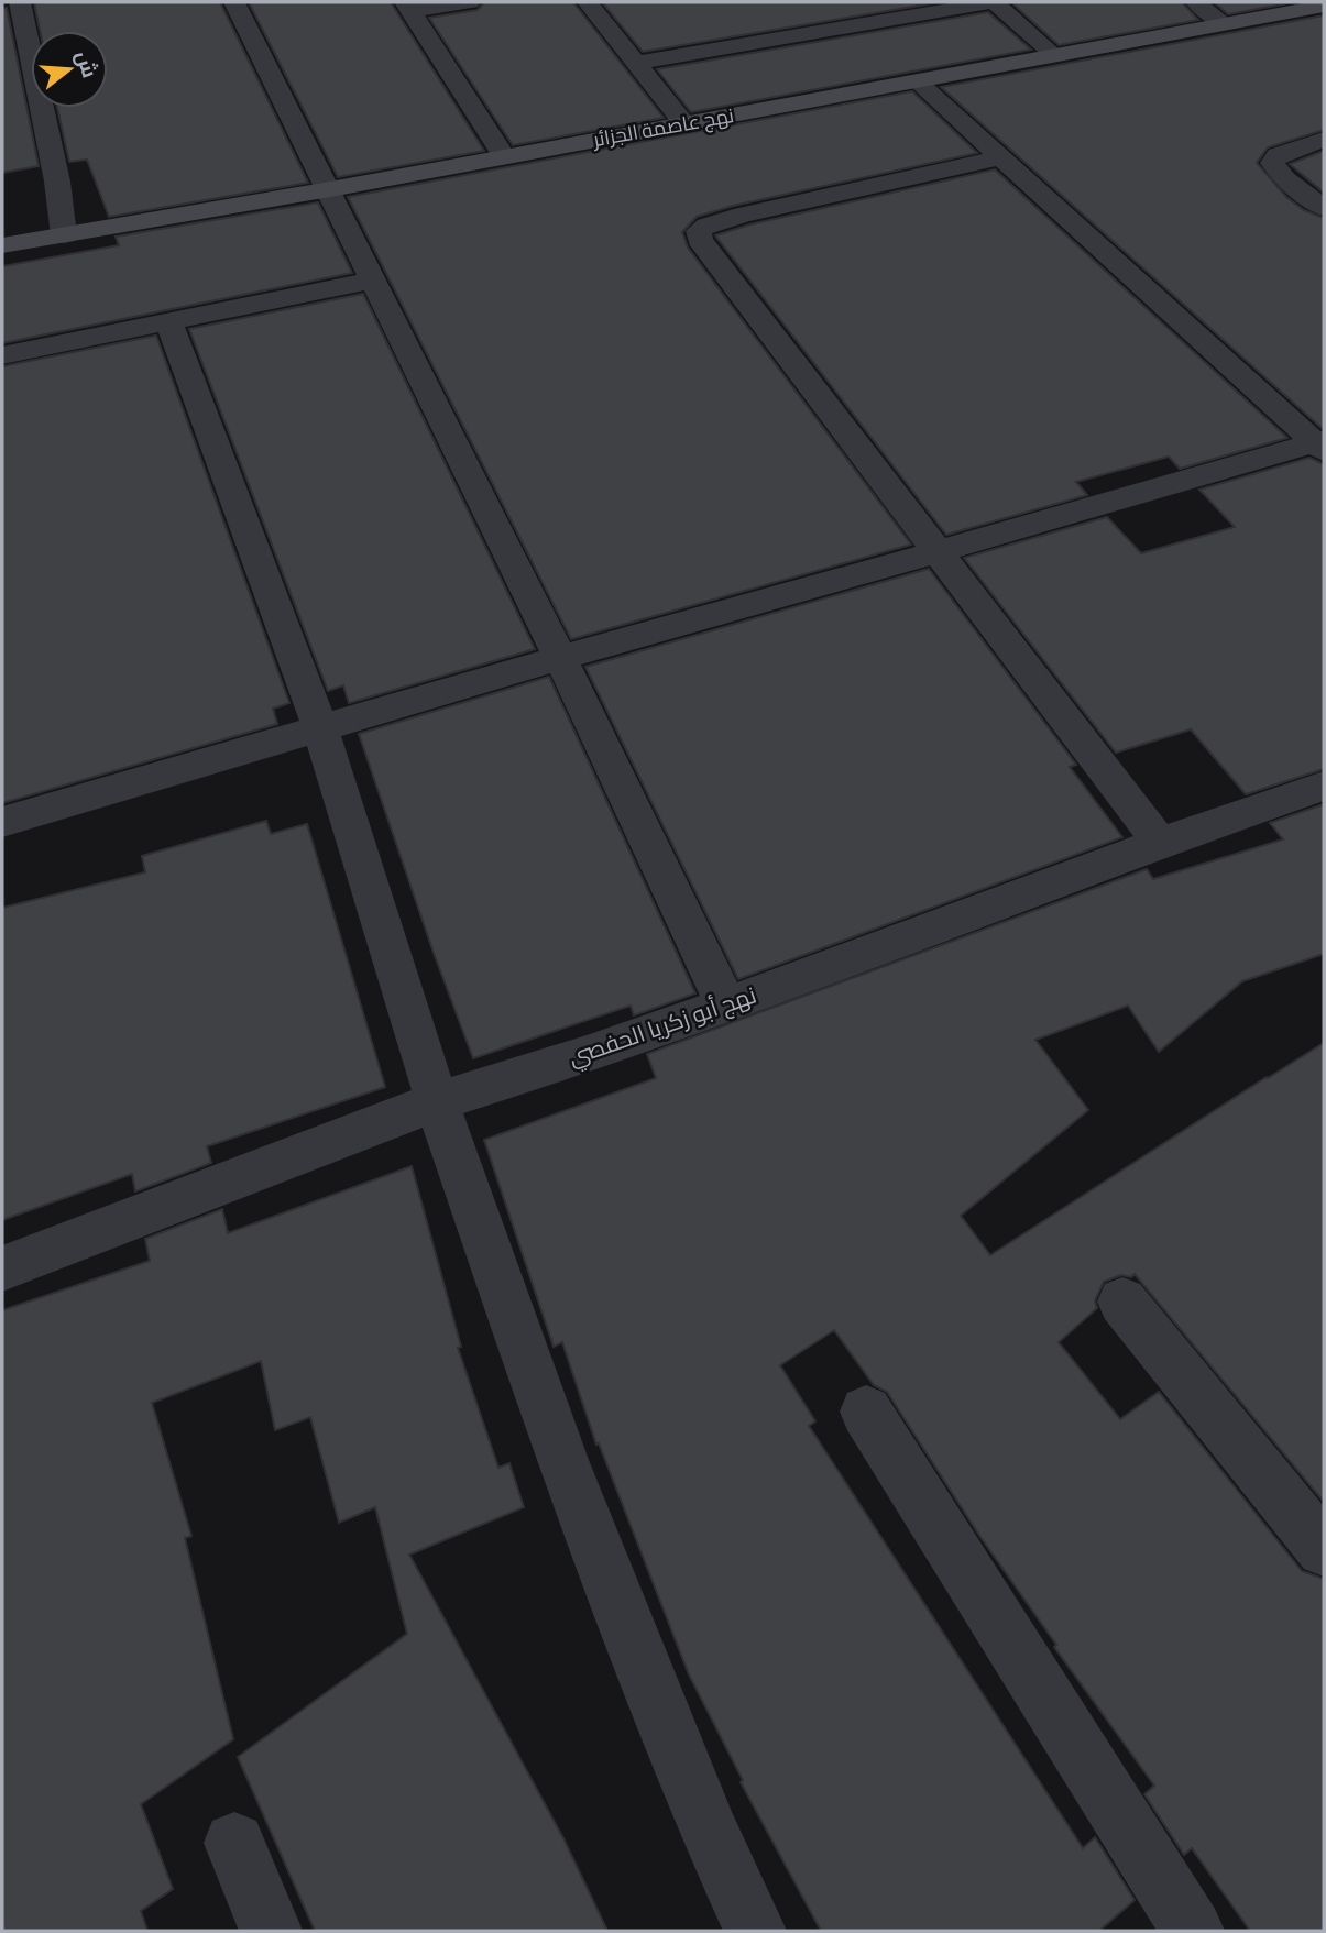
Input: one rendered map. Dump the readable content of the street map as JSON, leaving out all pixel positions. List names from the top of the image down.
{
  "streets": {
    "street": ["نهج عاصمة الجزائر", "نهج أبو زكريا الحفصي"]
  },
  "north": "right"
}
